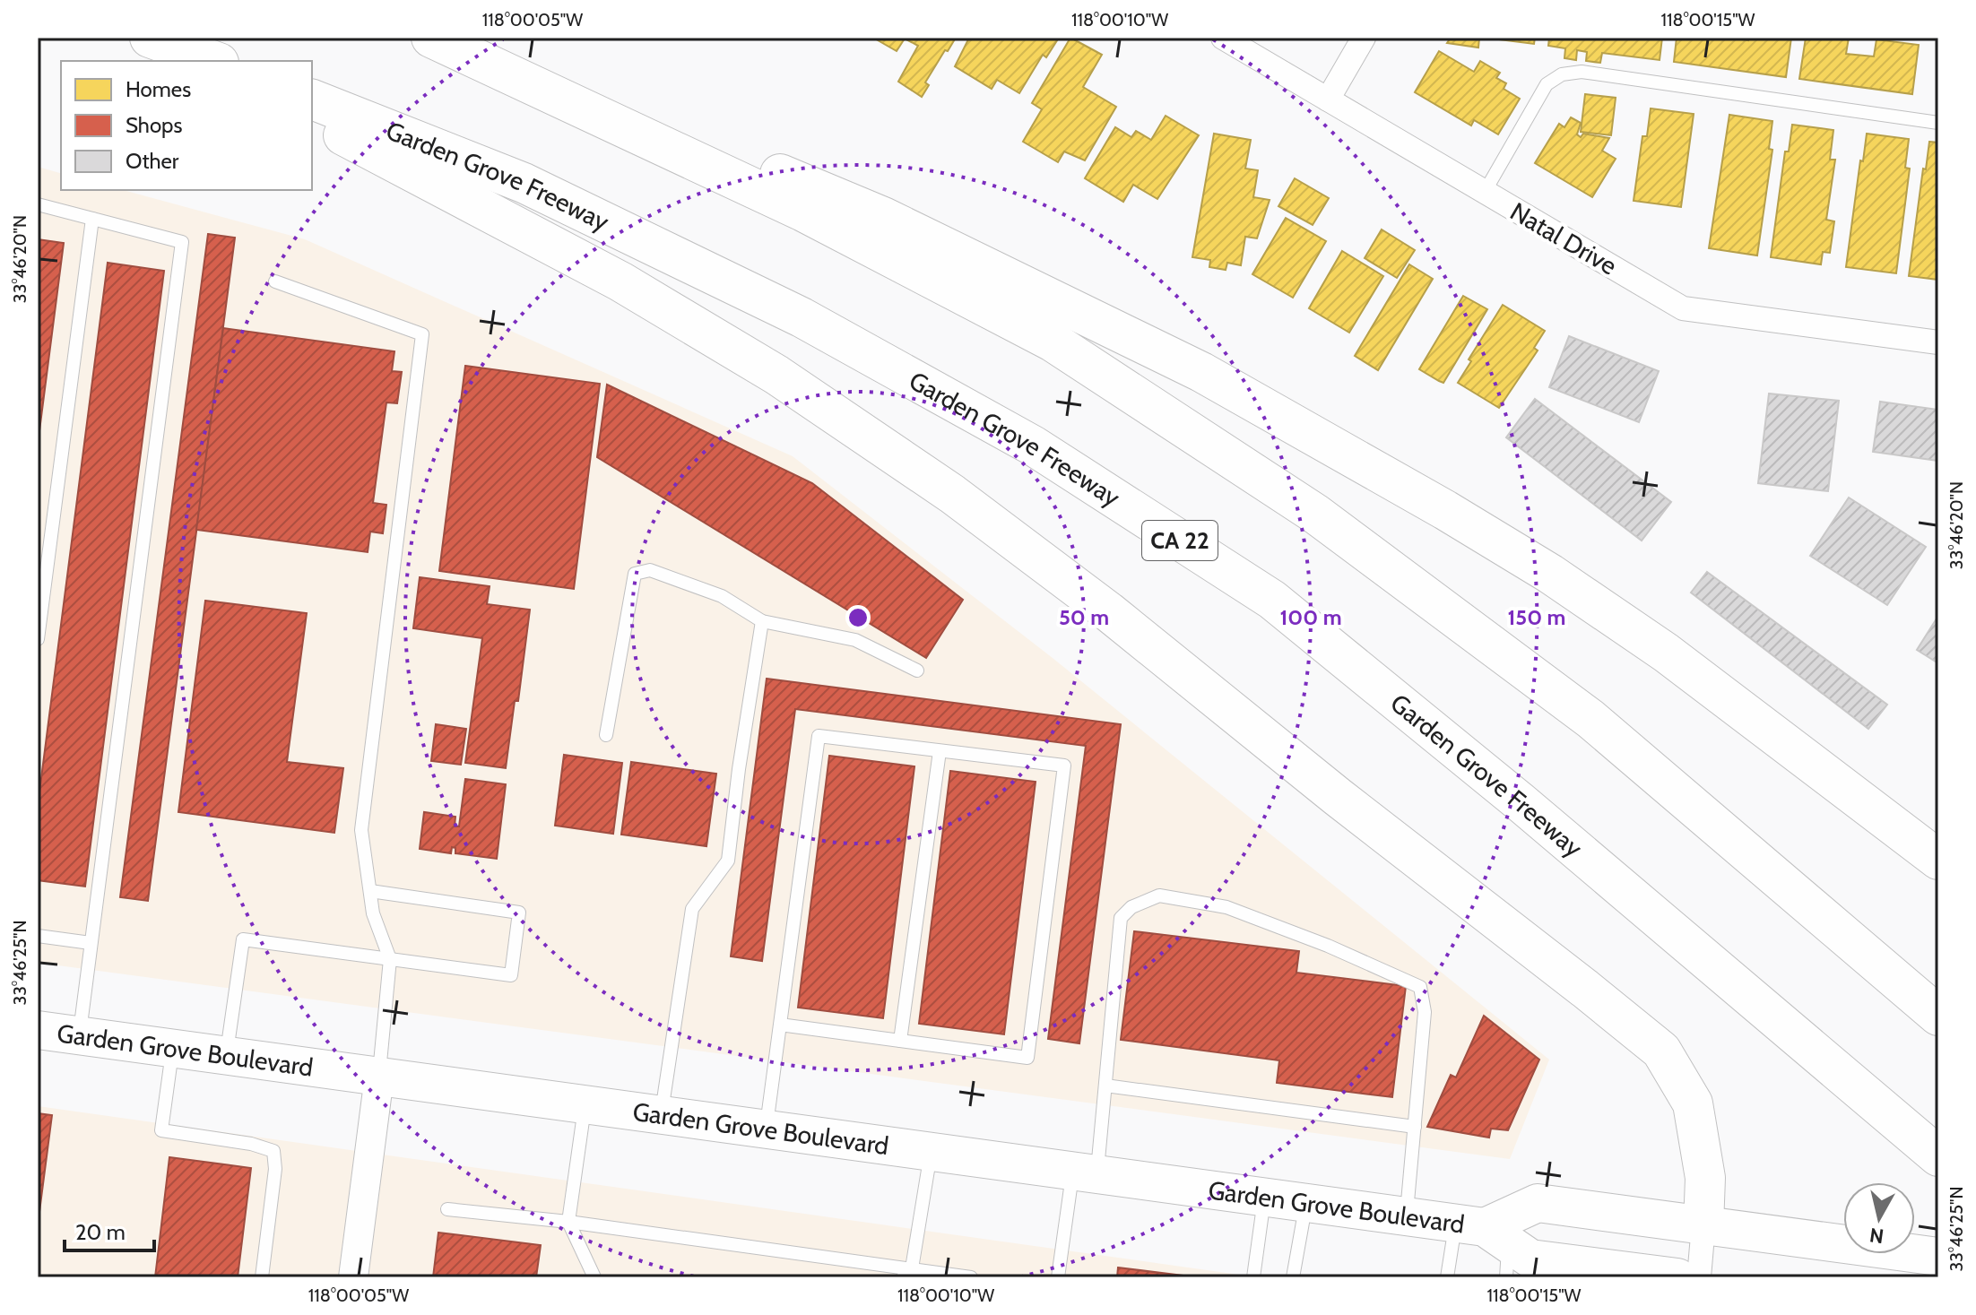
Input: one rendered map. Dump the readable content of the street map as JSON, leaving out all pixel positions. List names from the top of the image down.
{
  "streets": {
    "highway": ["Garden Grove Freeway", "CA 22"],
    "main road": ["Garden Grove Boulevard"],
    "street": ["Natal Drive"]
  },
  "legend": ["Homes", "Shops", "Other"],
  "scale_bar": "20 m",
  "north": "bottom",
  "coordinates": [
    "118°00'05\"W",
    "118°00'10\"W",
    "118°00'15\"W",
    "33°46'20\"N",
    "33°46'25\"N"
  ],
  "rings": ["50 m", "100 m", "150 m"]
}
